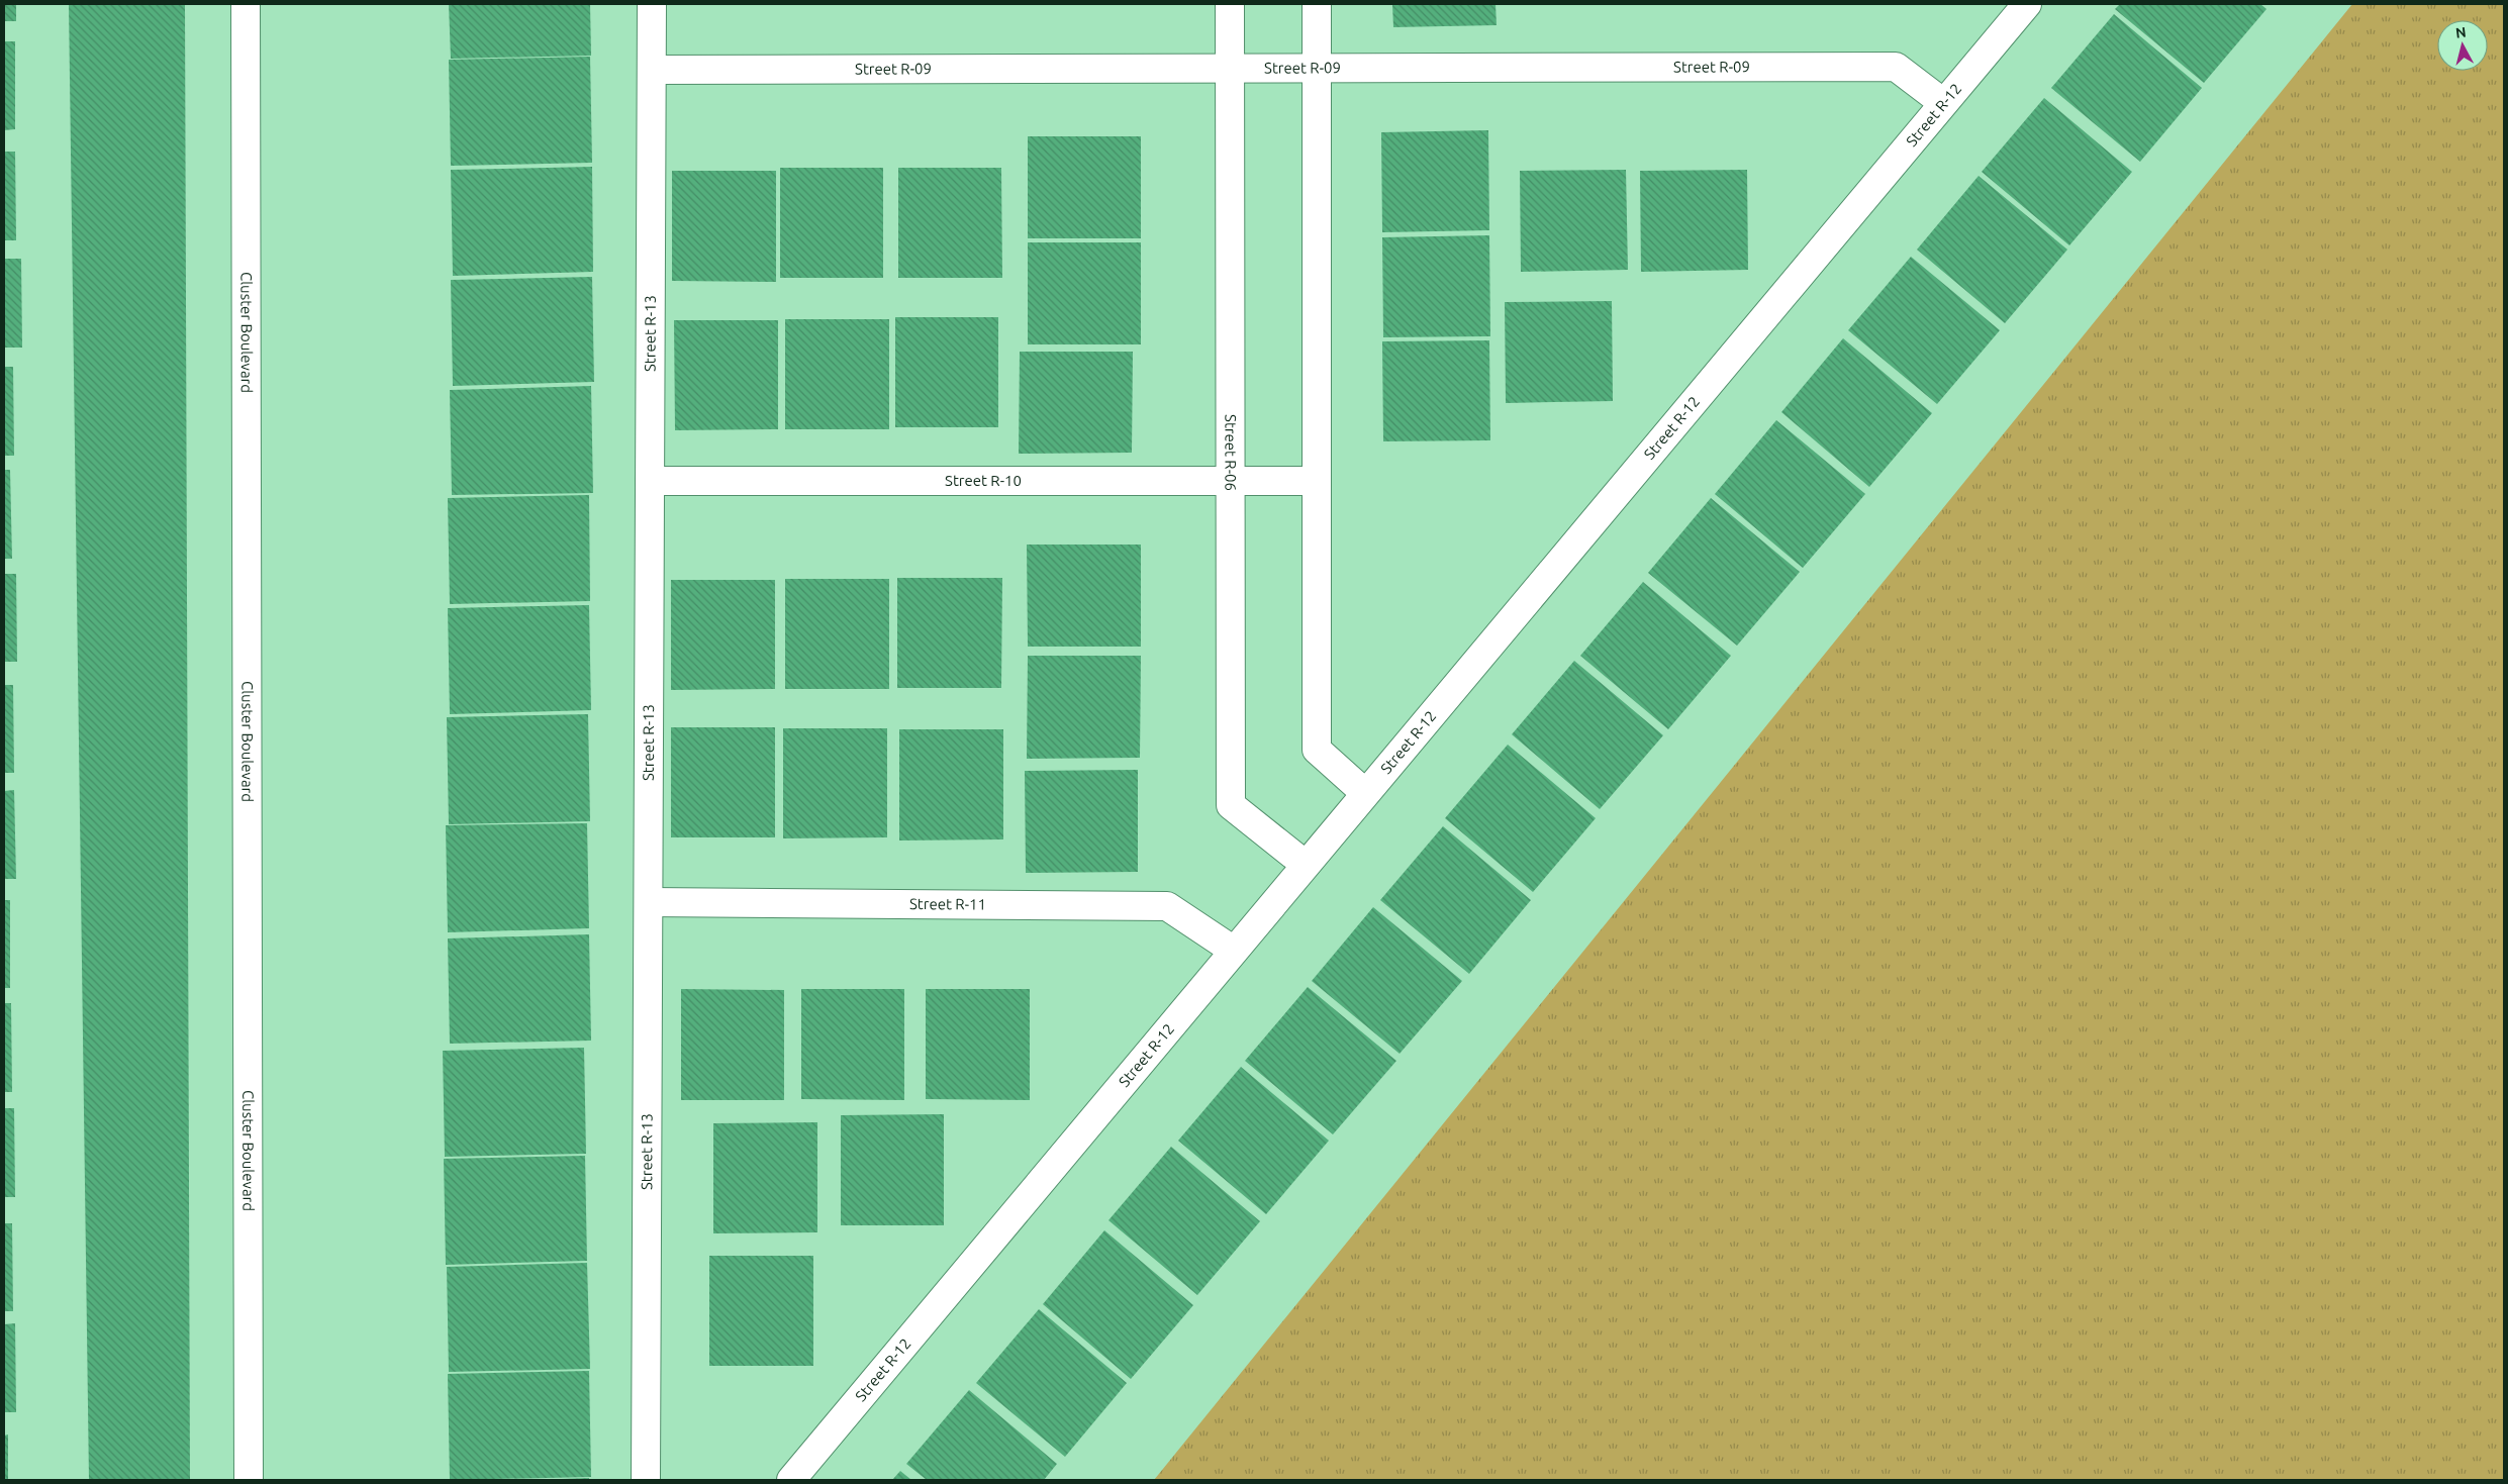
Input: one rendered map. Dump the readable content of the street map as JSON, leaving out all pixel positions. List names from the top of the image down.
{
  "streets": {
    "street": [
      "Street R-09",
      "Street R-12",
      "Cluster Boulevard",
      "Street R-13",
      "Street R-06",
      "Street R-10",
      "Street R-11"
    ]
  },
  "crossings": [
    ["Street R-09", "Street R-12"],
    ["Street R-09", "Street R-13"],
    ["Street R-09", "Street R-06"],
    ["Street R-12", "Street R-06"],
    ["Street R-12", "Street R-11"],
    ["Street R-13", "Street R-10"],
    ["Street R-13", "Street R-11"],
    ["Street R-06", "Street R-10"]
  ],
  "north": "top"
}
